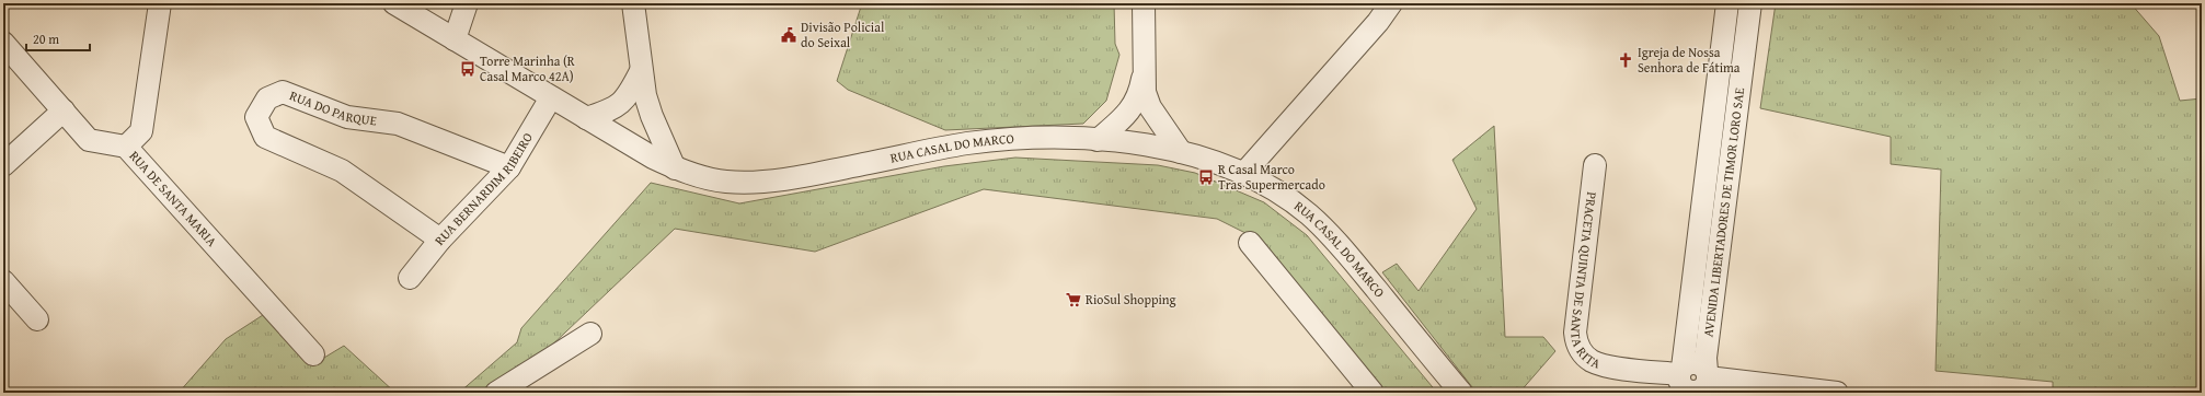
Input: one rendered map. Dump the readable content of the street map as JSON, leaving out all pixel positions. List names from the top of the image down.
{
  "streets": {
    "street": [
      "RUA DO PARQUE",
      "RUA CASAL DO MARCO",
      "RUA BERNARDIM RIBEIRO",
      "RUA DE SANTA MARIA",
      "AVENIDA LIBERTADORES DE TIMOR LORO SAE",
      "PRACETA QUINTA DE SANTA RITA"
    ]
  },
  "crossings": [
    ["RUA DO PARQUE", "RUA BERNARDIM RIBEIRO"],
    ["RUA CASAL DO MARCO", "RUA BERNARDIM RIBEIRO"],
    ["AVENIDA LIBERTADORES DE TIMOR LORO SAE", "PRACETA QUINTA DE SANTA RITA"]
  ],
  "places": {
    "public building": ["Divisão Policial do Seixal"],
    "church": ["Igreja de Nossa Senhora de Fátima"],
    "bus stop": ["Torre Marinha (R Casal Marco 42A)", "R Casal Marco Tras Supermercado"],
    "supermarket": ["RioSul Shopping"]
  },
  "scale_bar": "20 m"
}
